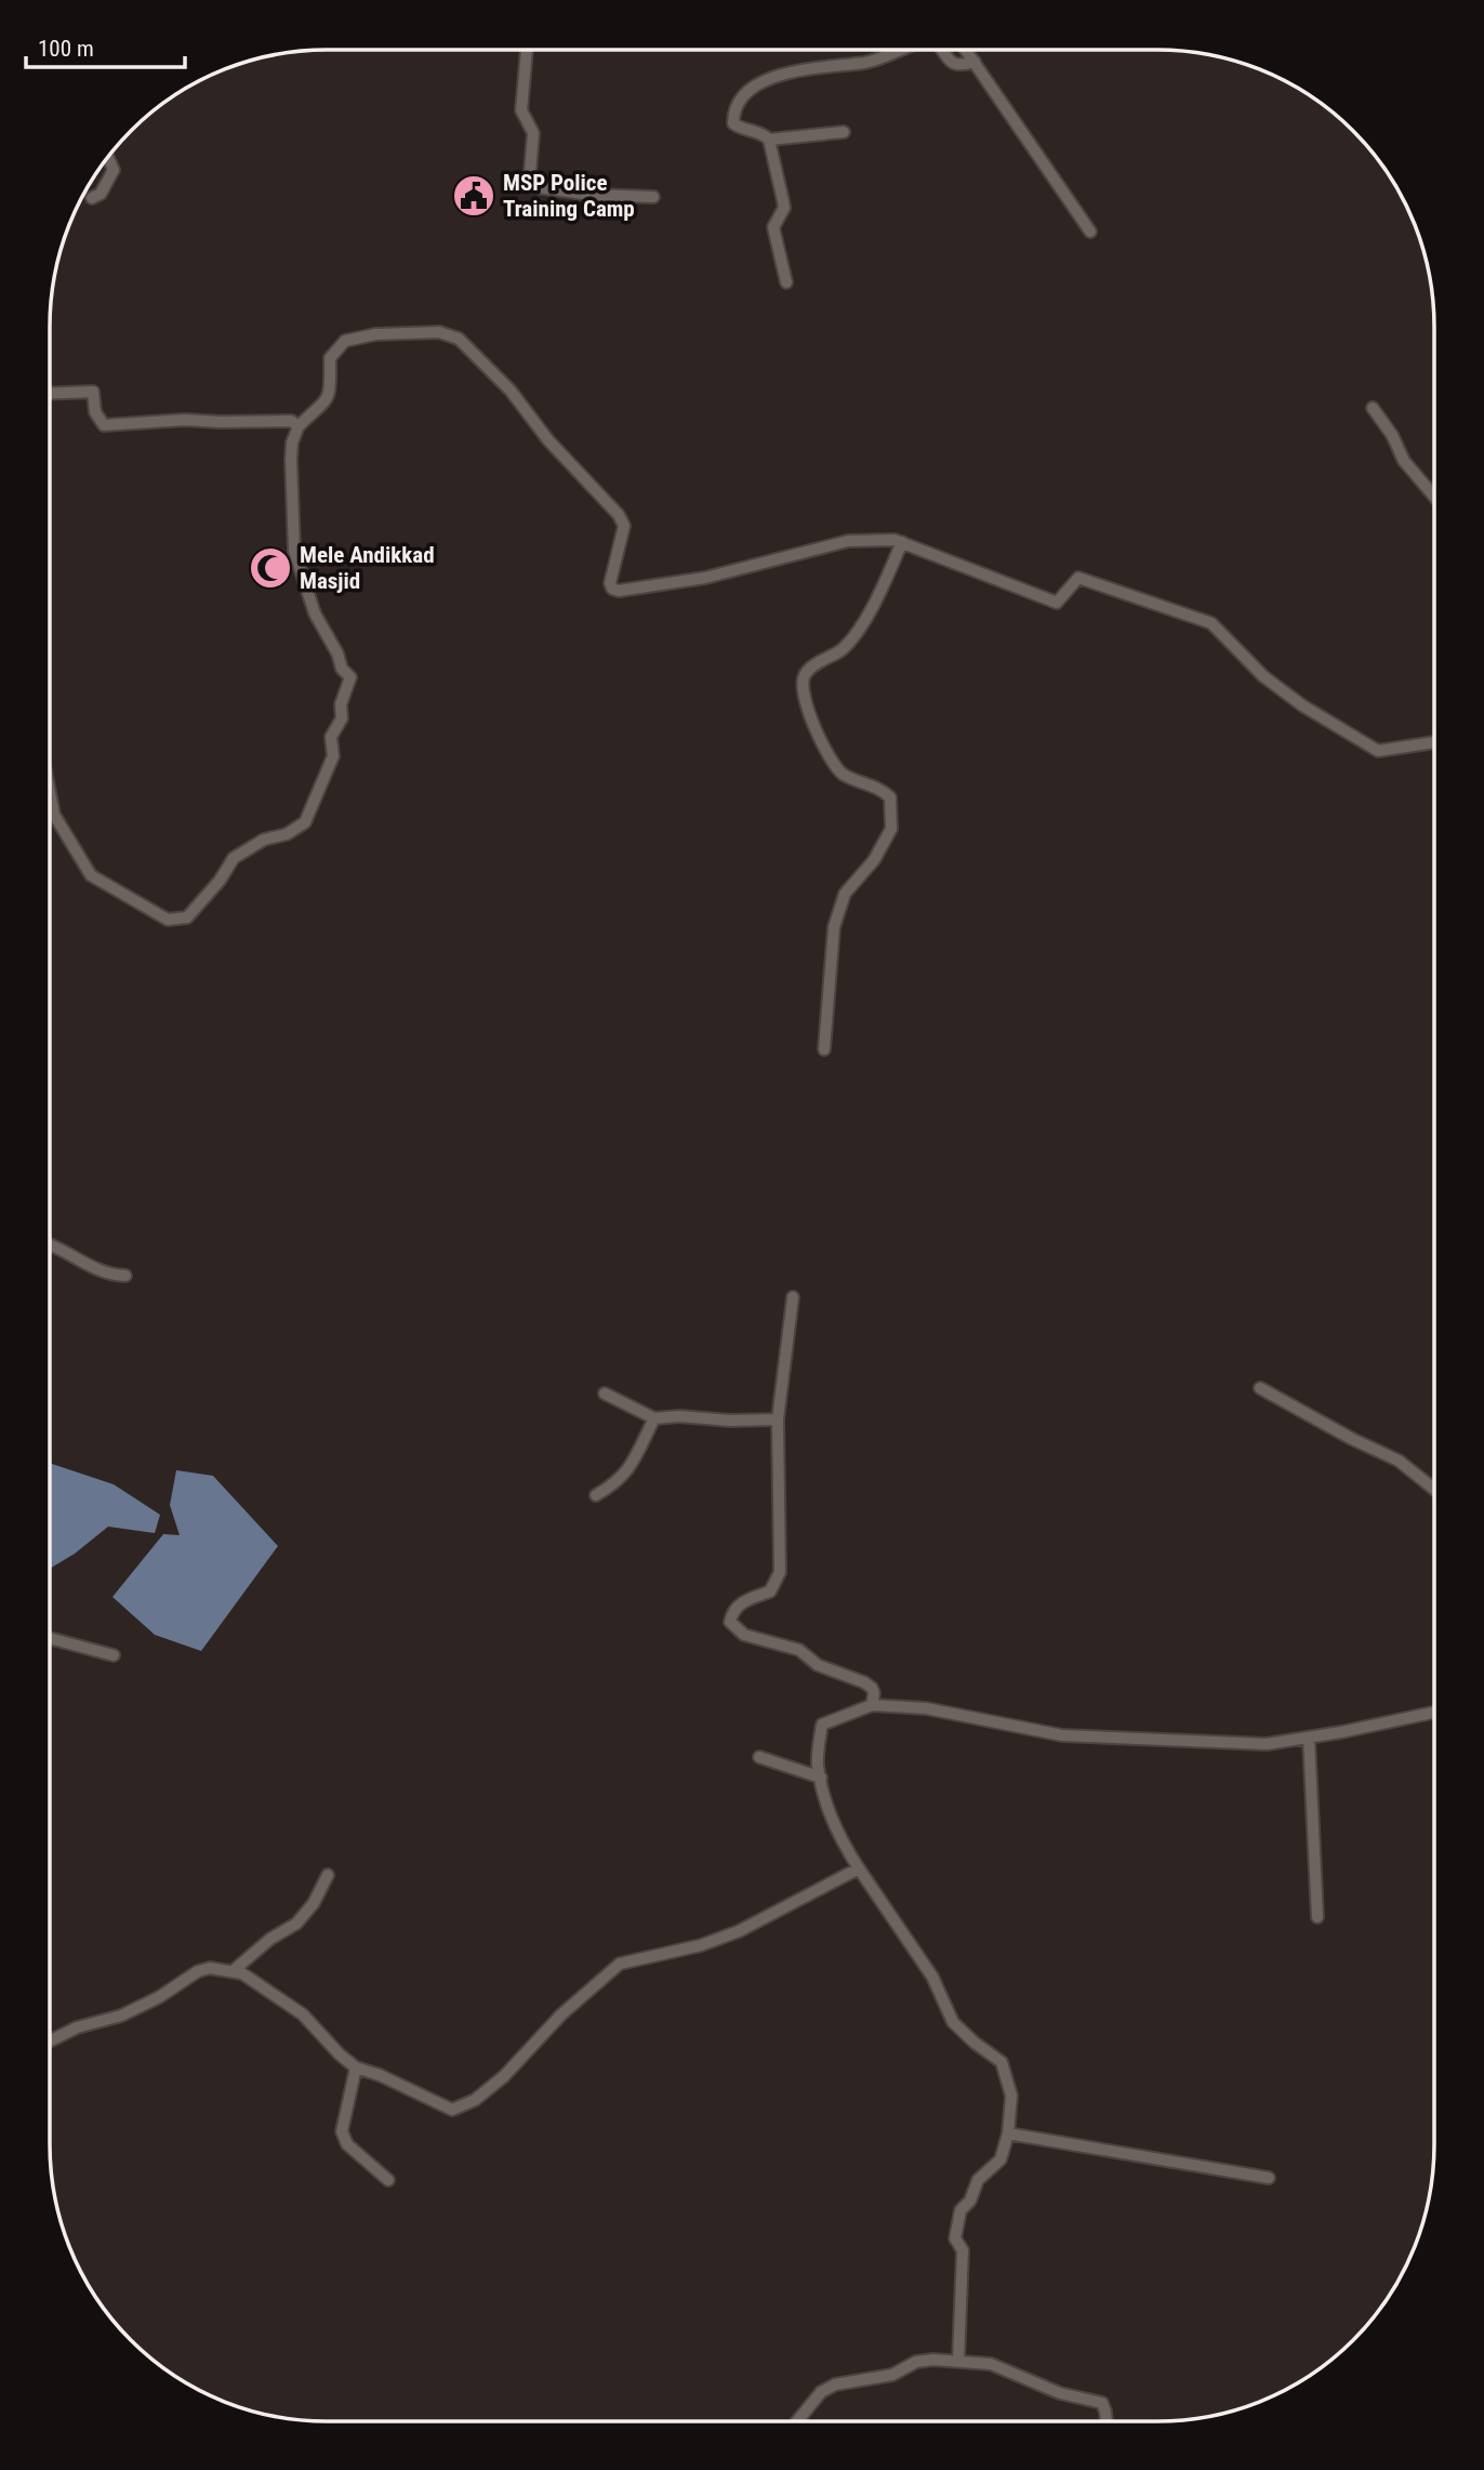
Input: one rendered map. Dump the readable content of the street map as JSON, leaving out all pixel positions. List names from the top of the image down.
{
  "places": {
    "public building": ["MSP Police Training Camp"],
    "mosque": ["Mele Andikkad Masjid"]
  },
  "scale_bar": "100 m"
}
